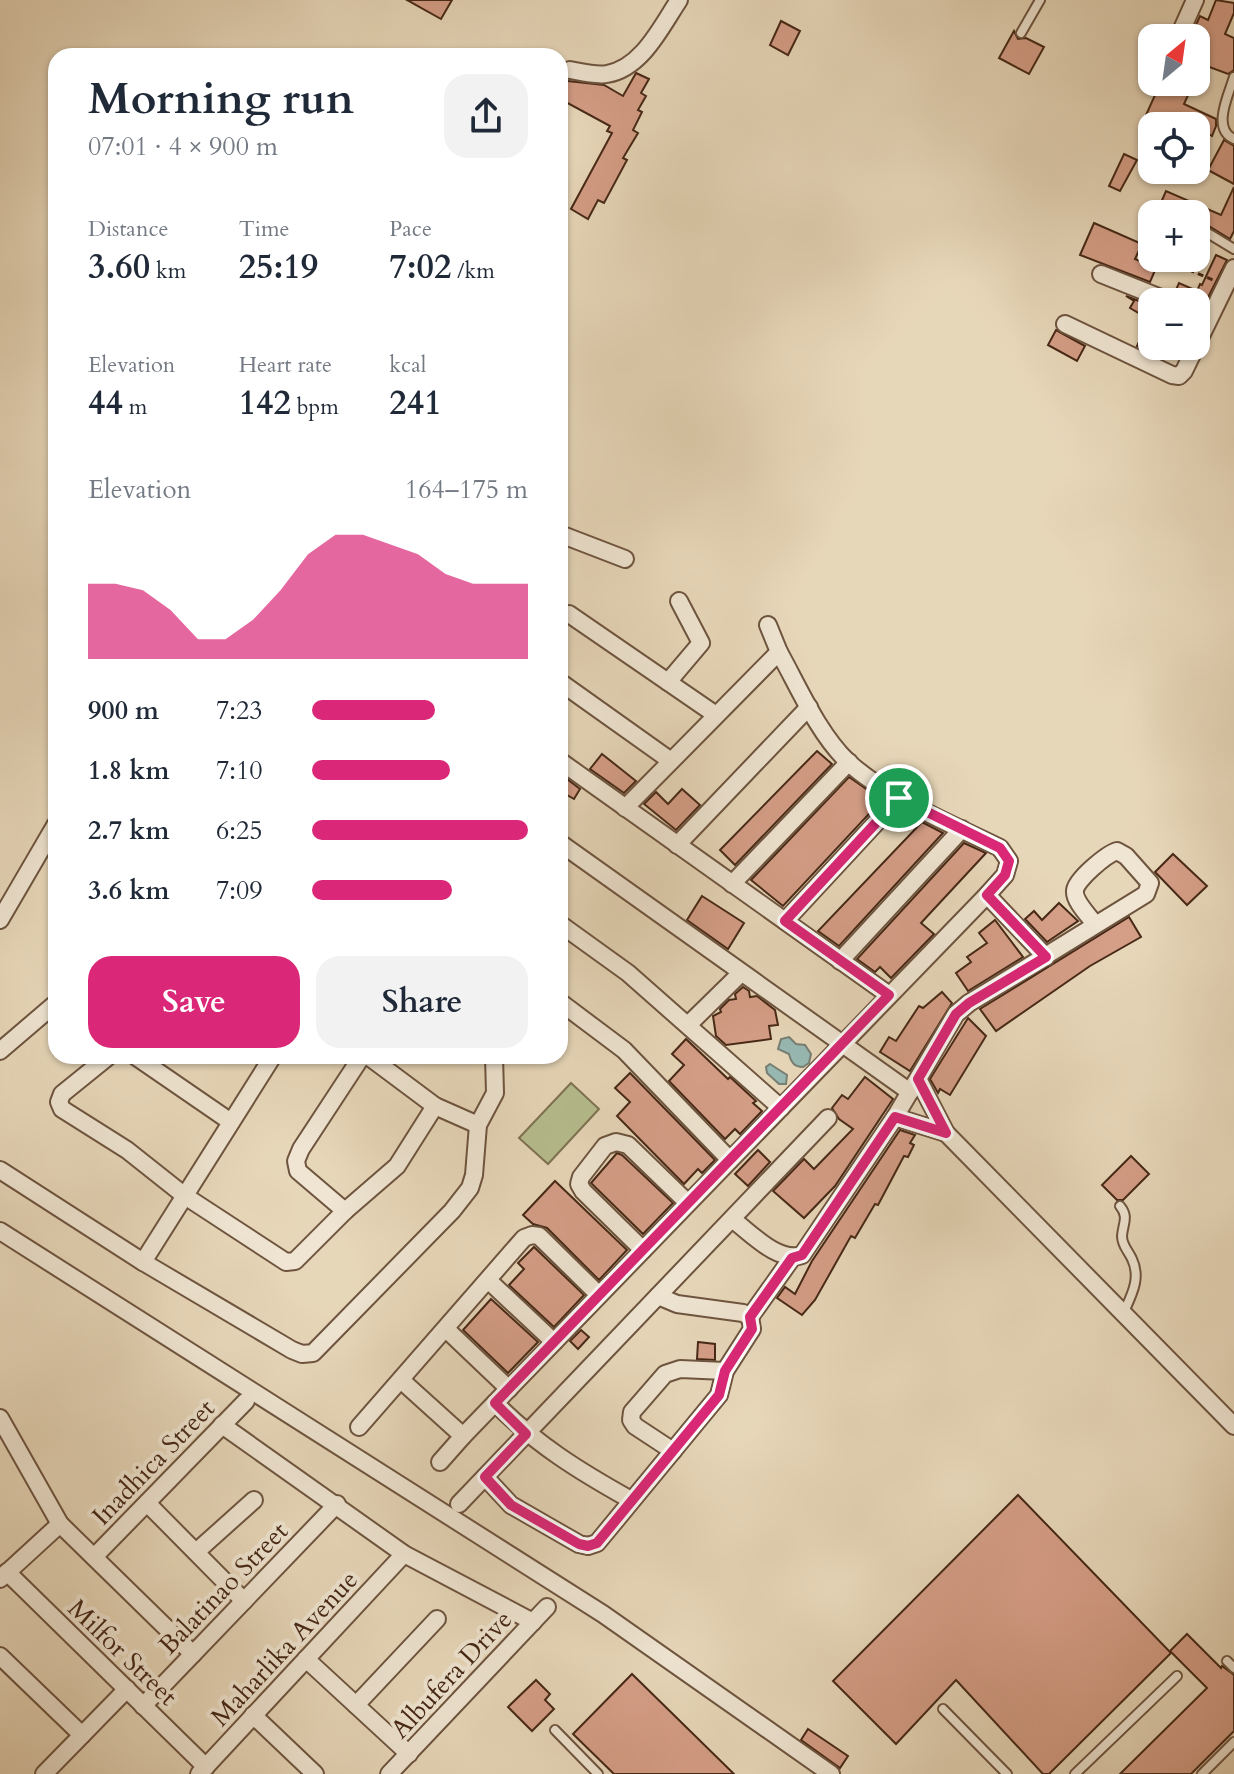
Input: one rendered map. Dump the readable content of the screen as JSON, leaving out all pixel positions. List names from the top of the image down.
{
  "streets": {
    "street": [
      "Inadhica Street",
      "Balatinao Street",
      "Maharlika Avenue",
      "Milfor Street",
      "Albufera Drive"
    ]
  },
  "crossings": [
    ["Balatinao Street", "Milfor Street"],
    ["Maharlika Avenue", "Milfor Street"]
  ],
  "north": "top right",
  "page": {
    "map_buttons": ["+", "−"],
    "heading": ["Morning run", "07:01 · 4 × 900 m"],
    "stats": [
      ["Distance", "3.60 km"],
      ["Time", "25:19"],
      ["Pace", "7:02 /km"],
      ["Elevation", "44 m"],
      ["Heart rate", "142 bpm"],
      ["kcal", "241"]
    ],
    "chart": ["Elevation", "164–175 m"],
    "list": [
      {
        "name": "900 m",
        "note": "7:23"
      },
      {
        "name": "1.8 km",
        "note": "7:10"
      },
      {
        "name": "2.7 km",
        "note": "6:25"
      },
      {
        "name": "3.6 km",
        "note": "7:09"
      }
    ],
    "buttons": ["Save", "Share"]
  }
}
